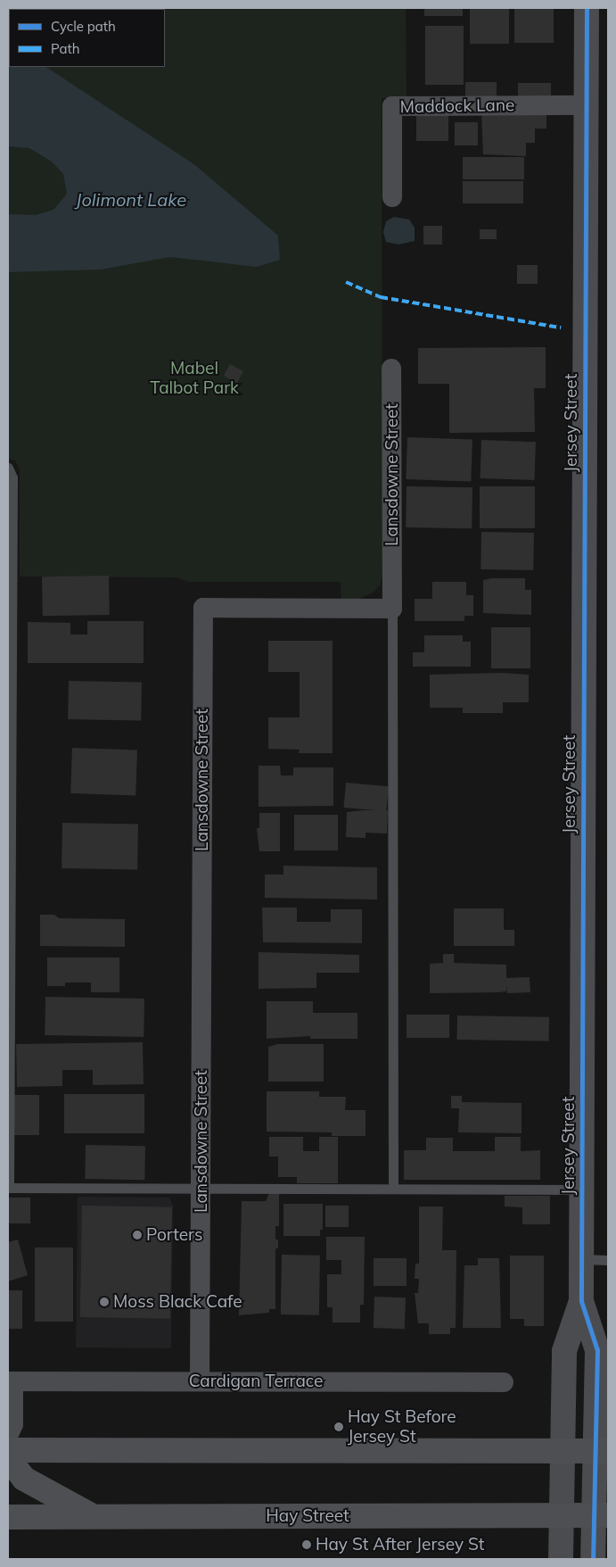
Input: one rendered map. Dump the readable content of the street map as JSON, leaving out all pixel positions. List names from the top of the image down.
{
  "streets": {
    "main road": ["Hay Street"],
    "street": [
      "Maddock Lane",
      "Jersey Street",
      "Lansdowne Street",
      "Cardigan Terrace"
    ]
  },
  "crossings": [
    ["Maddock Lane", "Jersey Street"],
    ["Jersey Street", "Hay Street"],
    ["Lansdowne Street", "Cardigan Terrace"]
  ],
  "water": ["Jolimont Lake"],
  "parks": ["Mabel Talbot Park"],
  "places": [
    "Porters",
    "Moss Black Cafe",
    "Hay St Before Jersey St",
    "Hay St After Jersey St"
  ],
  "legend": ["Cycle path", "Path"]
}
